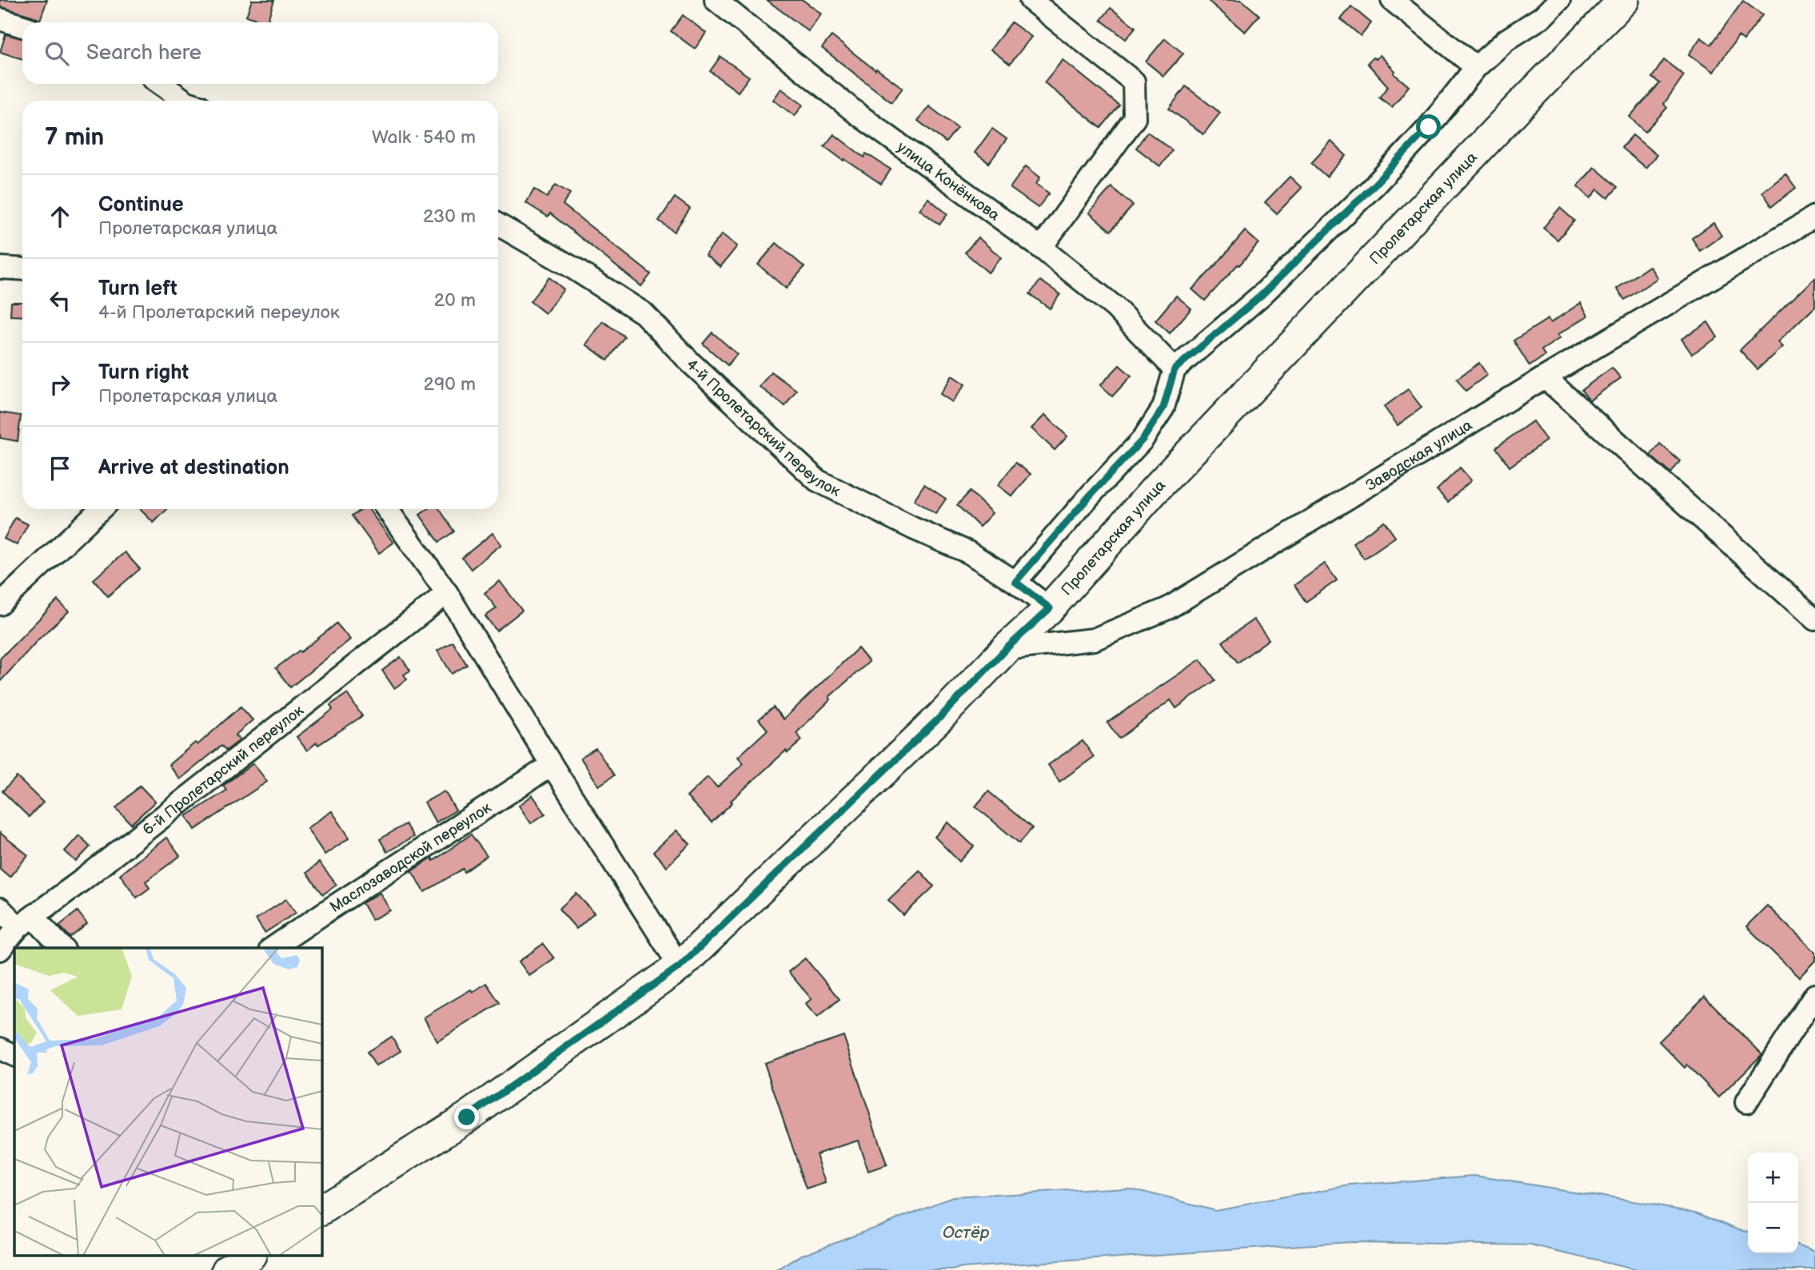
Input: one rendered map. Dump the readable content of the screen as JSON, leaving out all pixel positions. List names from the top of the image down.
{
  "streets": {
    "main road": ["Пролетарская улица"],
    "street": [
      "улица Конёнкова",
      "4-й Пролетарский переулок",
      "Заводская улица",
      "6-й Пролетарский переулок",
      "Маслозаводской переулок"
    ]
  },
  "crossings": [
    ["Пролетарская улица", "4-й Пролетарский переулок"],
    ["Пролетарская улица", "Заводская улица"]
  ],
  "water": ["Остёр"],
  "page": {
    "search": "Search here",
    "heading": ["7 min", "Walk · 540 m"],
    "list": [
      ["Continue", "Пролетарская улица", "230 m"],
      ["Turn left", "4-й Пролетарский переулок", "20 m"],
      ["Turn right", "Пролетарская улица", "290 m"],
      "Arrive at destination"
    ],
    "map_buttons": ["+", "−"]
  }
}
